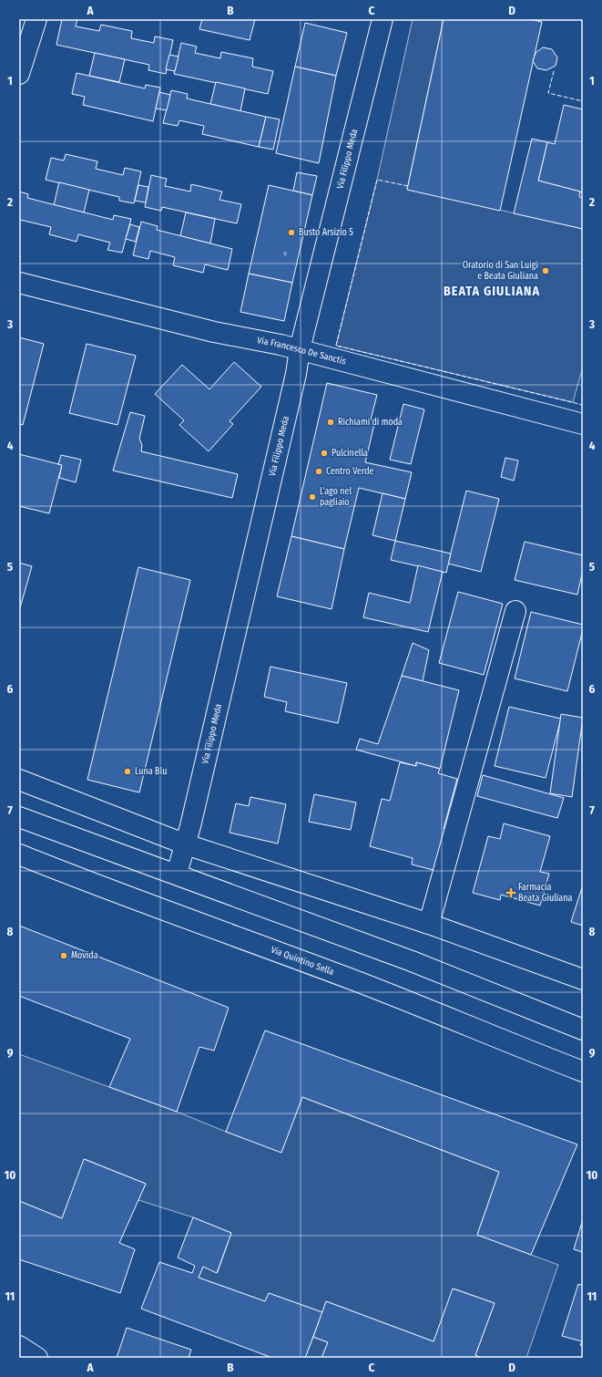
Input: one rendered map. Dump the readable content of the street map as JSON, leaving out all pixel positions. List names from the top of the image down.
{
  "streets": {
    "street": ["Via Filippo Meda", "Via Francesco De Sanctis", "Via Quintino Sella"]
  },
  "crossings": [
    ["Via Filippo Meda", "Via Francesco De Sanctis"]
  ],
  "districts": ["BEATA GIULIANA"],
  "places": {
    "other": [
      "Busto Arsizio 5",
      "Oratorio di San Luigi e Beata Giuliana",
      "Richiami di moda",
      "Pulcinella",
      "Centro Verde",
      "L'ago nel pagliaio",
      "Luna Blu",
      "Movida"
    ],
    "health": ["Farmacia Beata Giuliana"]
  },
  "house_numbers": ["9"],
  "grid": {
    "columns": [
      "A",
      "B",
      "C",
      "D"
    ],
    "rows": [
      "1",
      "2",
      "3",
      "4",
      "5",
      "6",
      "7",
      "8",
      "9",
      "10",
      "11"
    ]
  }
}
